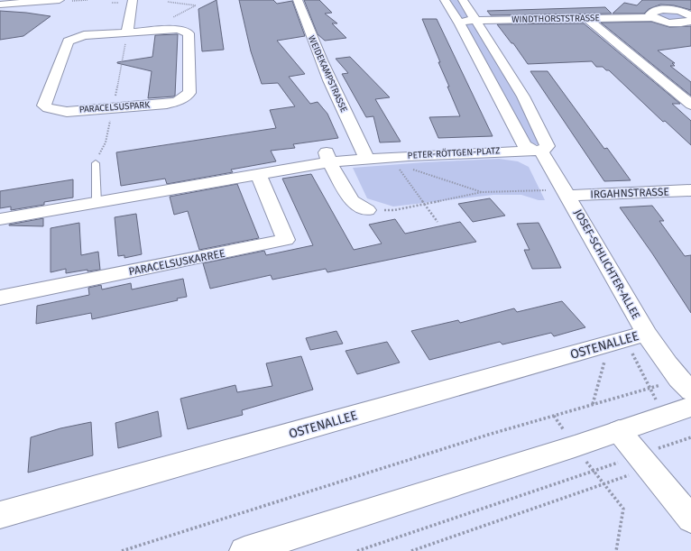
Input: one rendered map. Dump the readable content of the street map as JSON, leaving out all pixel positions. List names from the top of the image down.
{
  "streets": {
    "street": [
      "WINDTHORSTSTRASSE",
      "WEIDEKAMPSTRASSE",
      "PARACELSUSPARK",
      "PETER-RÖTTGEN-PLATZ",
      "IRGAHNSTRASSE",
      "PARACELSUSKARREE",
      "JOSEF-SCHLICHTER-ALLEE",
      "OSTENALLEE"
    ]
  },
  "crossings": [
    ["WEIDEKAMPSTRASSE", "PETER-RÖTTGEN-PLATZ"],
    ["PETER-RÖTTGEN-PLATZ", "JOSEF-SCHLICHTER-ALLEE"],
    ["IRGAHNSTRASSE", "JOSEF-SCHLICHTER-ALLEE"],
    ["JOSEF-SCHLICHTER-ALLEE", "OSTENALLEE"]
  ]
}
